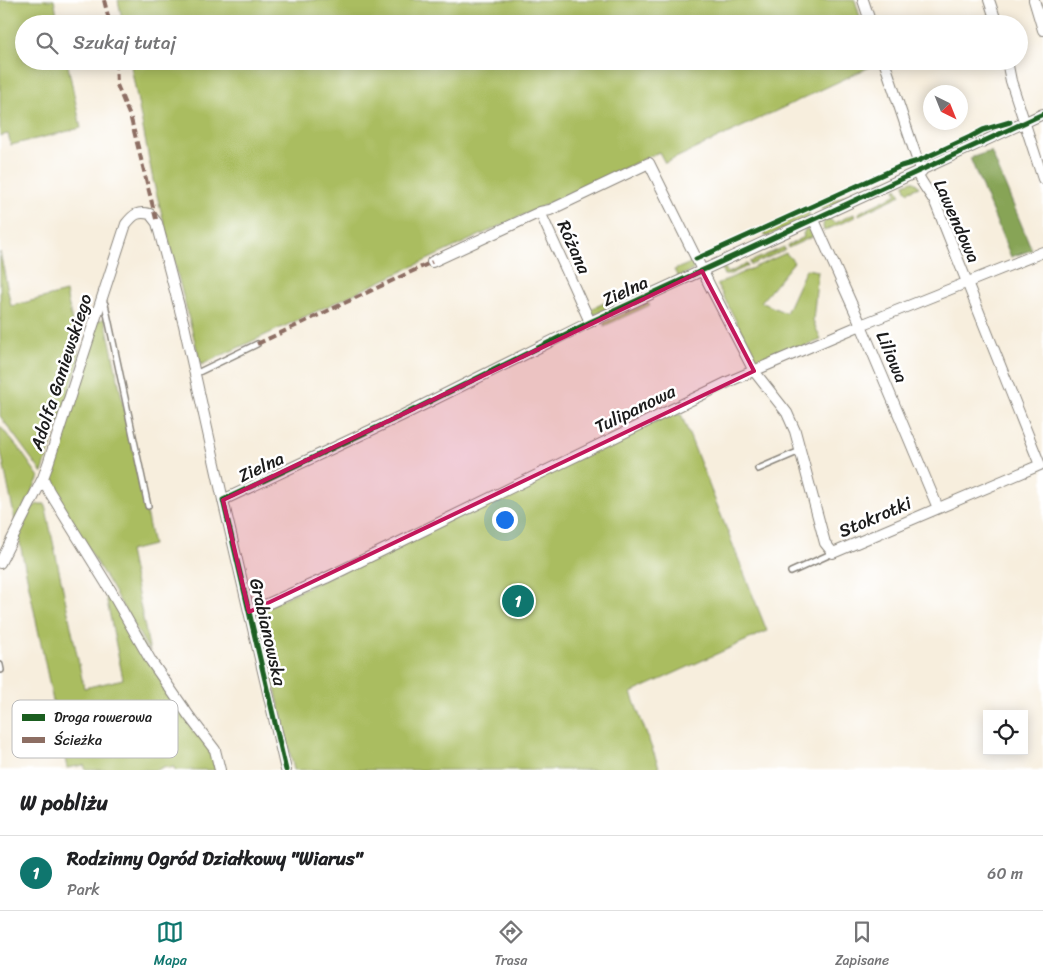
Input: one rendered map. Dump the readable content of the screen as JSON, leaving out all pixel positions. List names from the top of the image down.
{
  "streets": {
    "street": [
      "Lawendowa",
      "Różana",
      "Zielna",
      "Liliowa",
      "Adolfa Ganiewskiego",
      "Tulipanowa",
      "Stokrotki",
      "Grabianowska"
    ]
  },
  "crossings": [
    ["Lawendowa", "Zielna"],
    ["Lawendowa", "Tulipanowa"],
    ["Lawendowa", "Stokrotki"],
    ["Różana", "Zielna"],
    ["Różana", "Stokrotki"],
    ["Zielna", "Liliowa"],
    ["Zielna", "Stokrotki"],
    ["Zielna", "Grabianowska"],
    ["Liliowa", "Tulipanowa"],
    ["Liliowa", "Stokrotki"],
    ["Adolfa Ganiewskiego", "Grabianowska"],
    ["Tulipanowa", "Stokrotki"],
    ["Tulipanowa", "Grabianowska"]
  ],
  "legend": ["Droga rowerowa", "Ścieżka"],
  "north": "bottom right",
  "page": {
    "search": "Szukaj tutaj",
    "pins": "1",
    "heading": "W pobliżu",
    "list": [
      {
        "mark": "1",
        "name": "Rodzinny Ogród Działkowy \"Wiarus\"",
        "note": "Park",
        "value": "60 m"
      }
    ],
    "nav": ["Mapa", "Trasa", "Zapisane"]
  }
}
